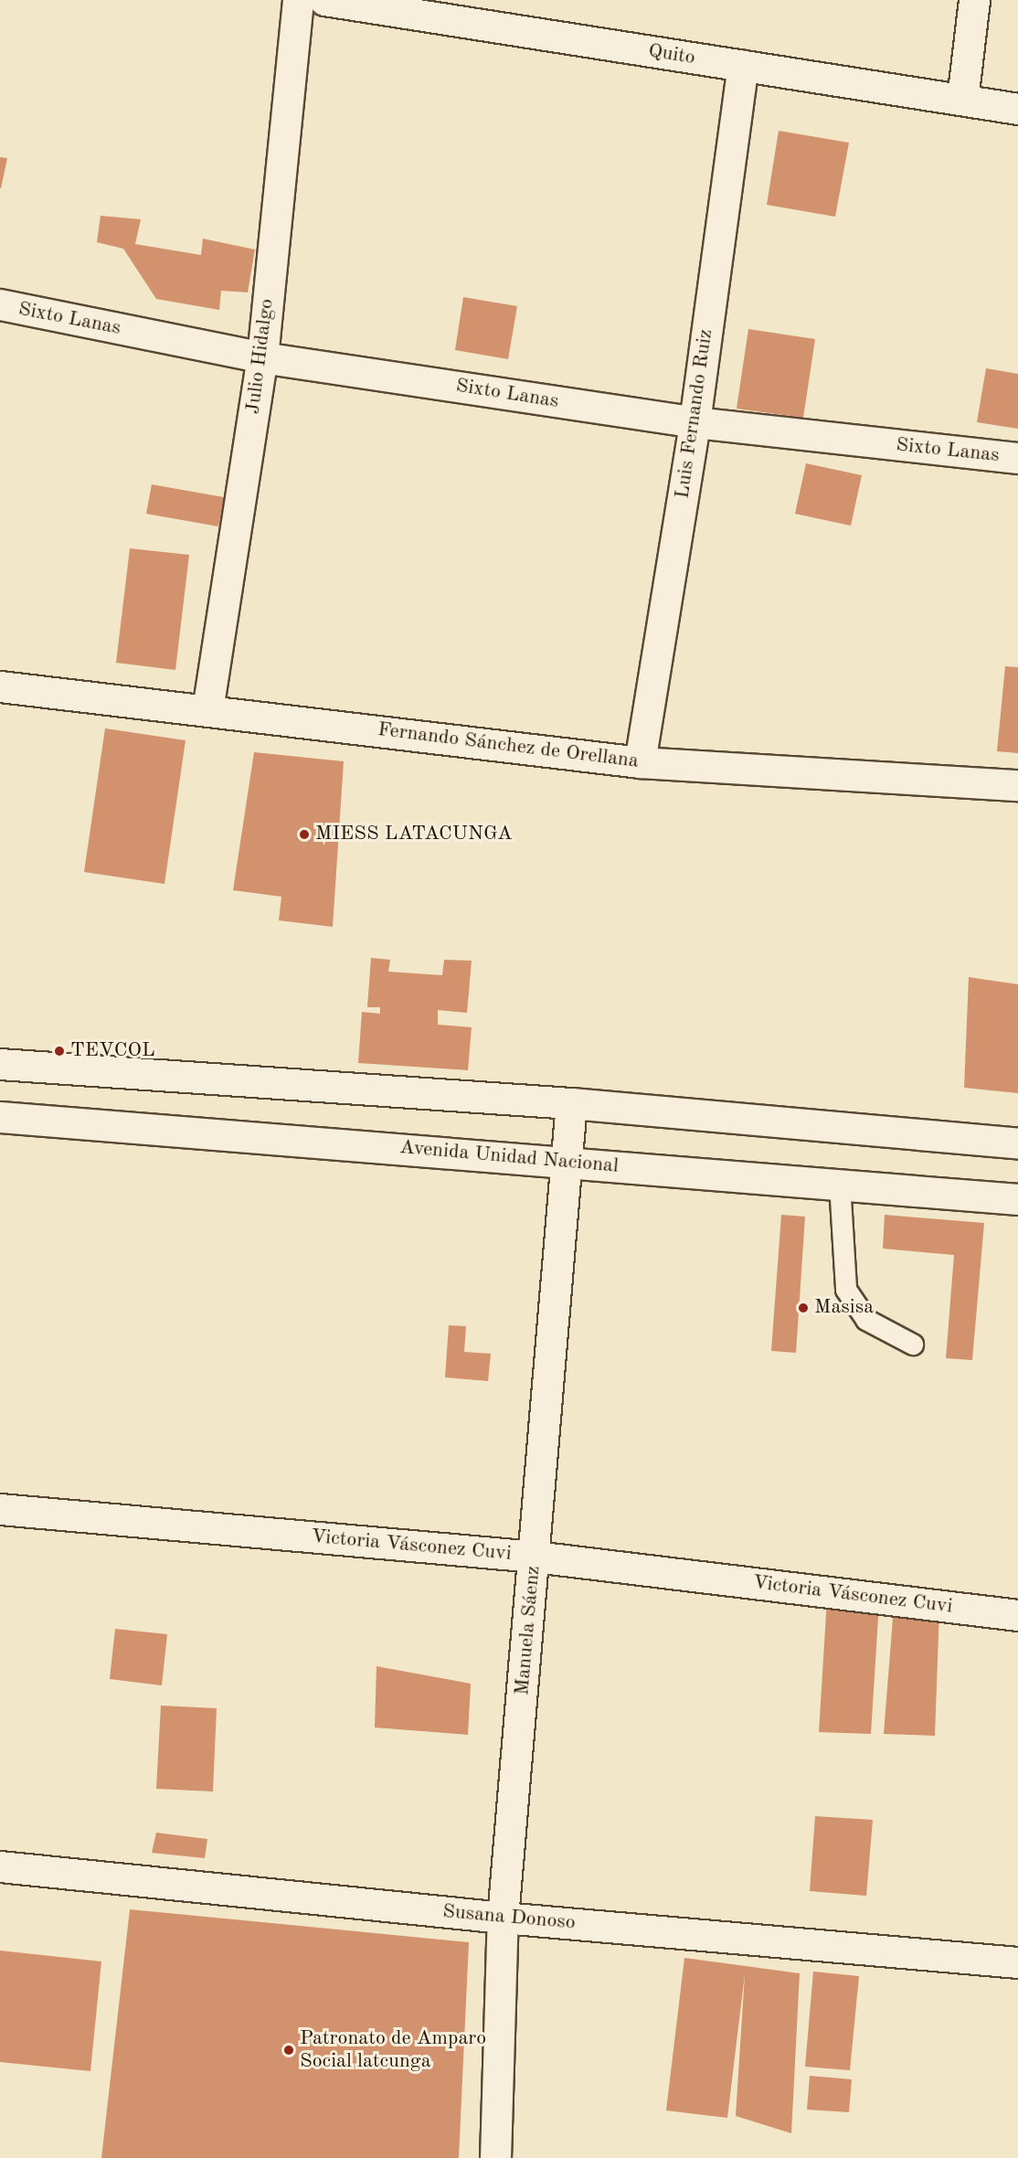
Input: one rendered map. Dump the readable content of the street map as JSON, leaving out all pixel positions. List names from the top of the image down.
{
  "streets": {
    "street": [
      "Quito",
      "Sixto Lanas",
      "Julio Hidalgo",
      "Luis Fernando Ruiz",
      "Fernando Sánchez de Orellana",
      "Avenida Unidad Nacional",
      "Victoria Vásconez Cuvi",
      "Manuela Sáenz",
      "Susana Donoso"
    ]
  },
  "crossings": [
    ["Quito", "Luis Fernando Ruiz"],
    ["Sixto Lanas", "Julio Hidalgo"],
    ["Sixto Lanas", "Luis Fernando Ruiz"],
    ["Julio Hidalgo", "Fernando Sánchez de Orellana"],
    ["Luis Fernando Ruiz", "Fernando Sánchez de Orellana"],
    ["Avenida Unidad Nacional", "Manuela Sáenz"],
    ["Victoria Vásconez Cuvi", "Manuela Sáenz"],
    ["Manuela Sáenz", "Susana Donoso"]
  ],
  "places": [
    "MIESS LATACUNGA",
    "TEVCOL",
    "Masisa",
    "Patronato de Amparo Social latcunga"
  ]
}
